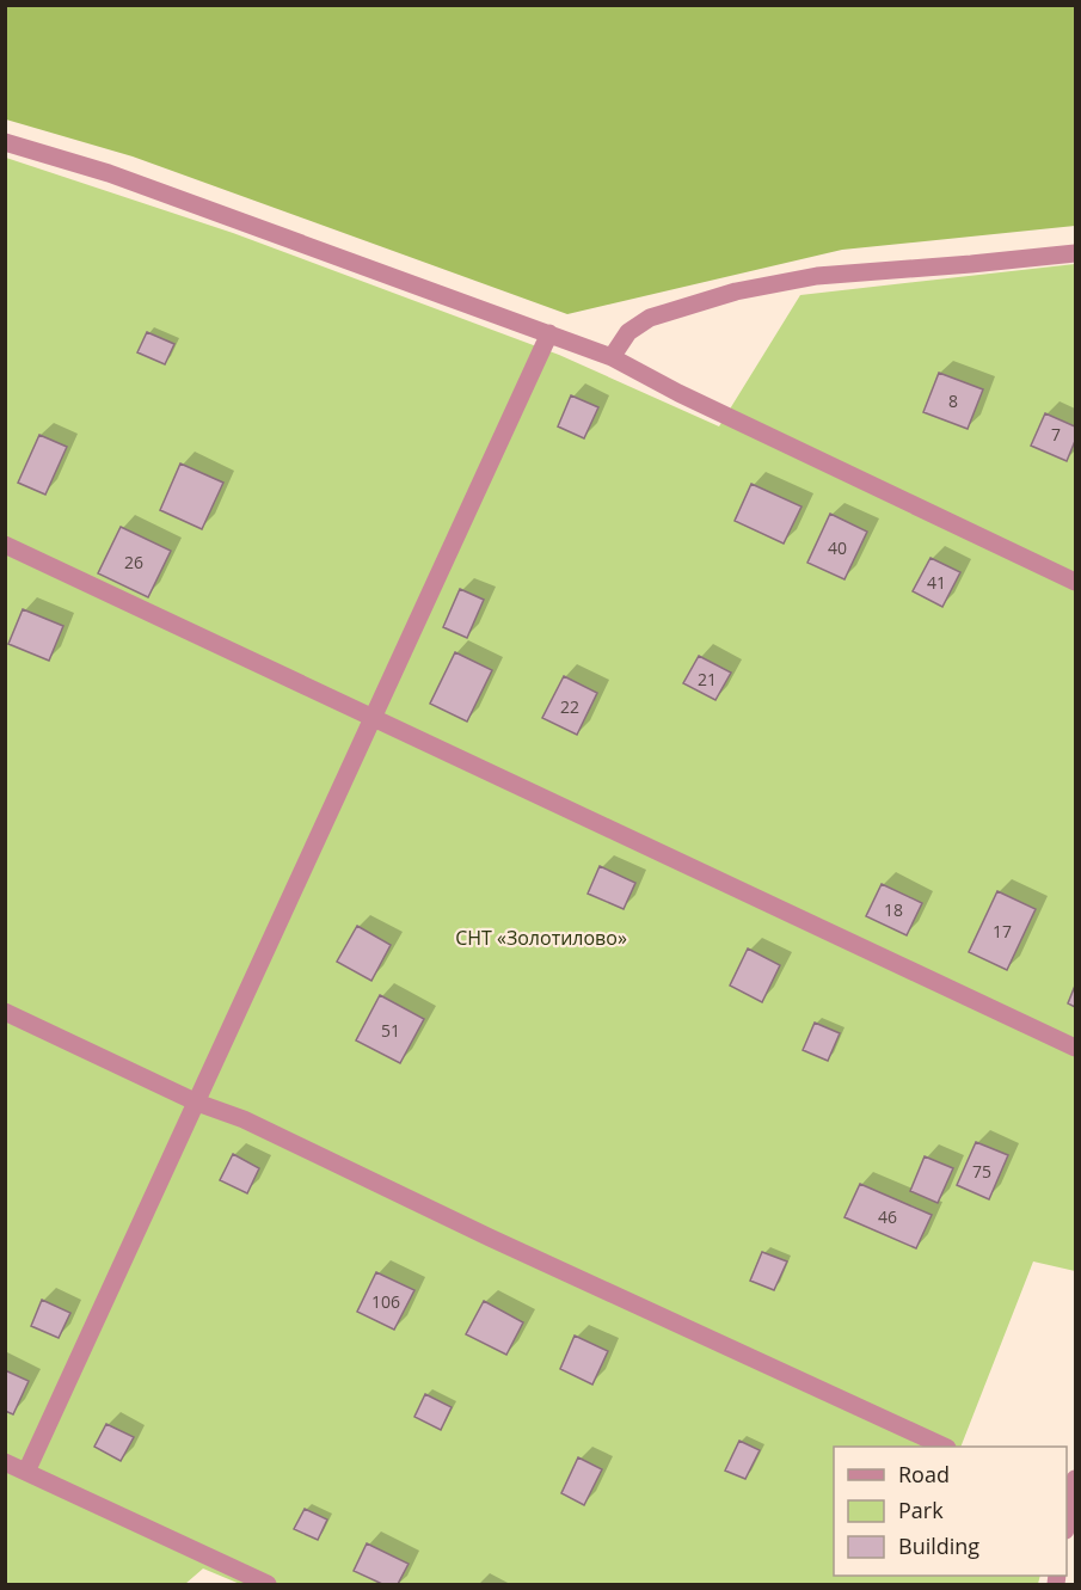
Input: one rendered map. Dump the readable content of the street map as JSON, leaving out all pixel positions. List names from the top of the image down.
{
  "parks": ["СНТ «Золотилово»"],
  "house_numbers": [
    "8",
    "7",
    "40",
    "26",
    "41",
    "21",
    "22",
    "18",
    "17",
    "51",
    "75",
    "46",
    "106"
  ],
  "legend": ["Road", "Park", "Building"]
}
